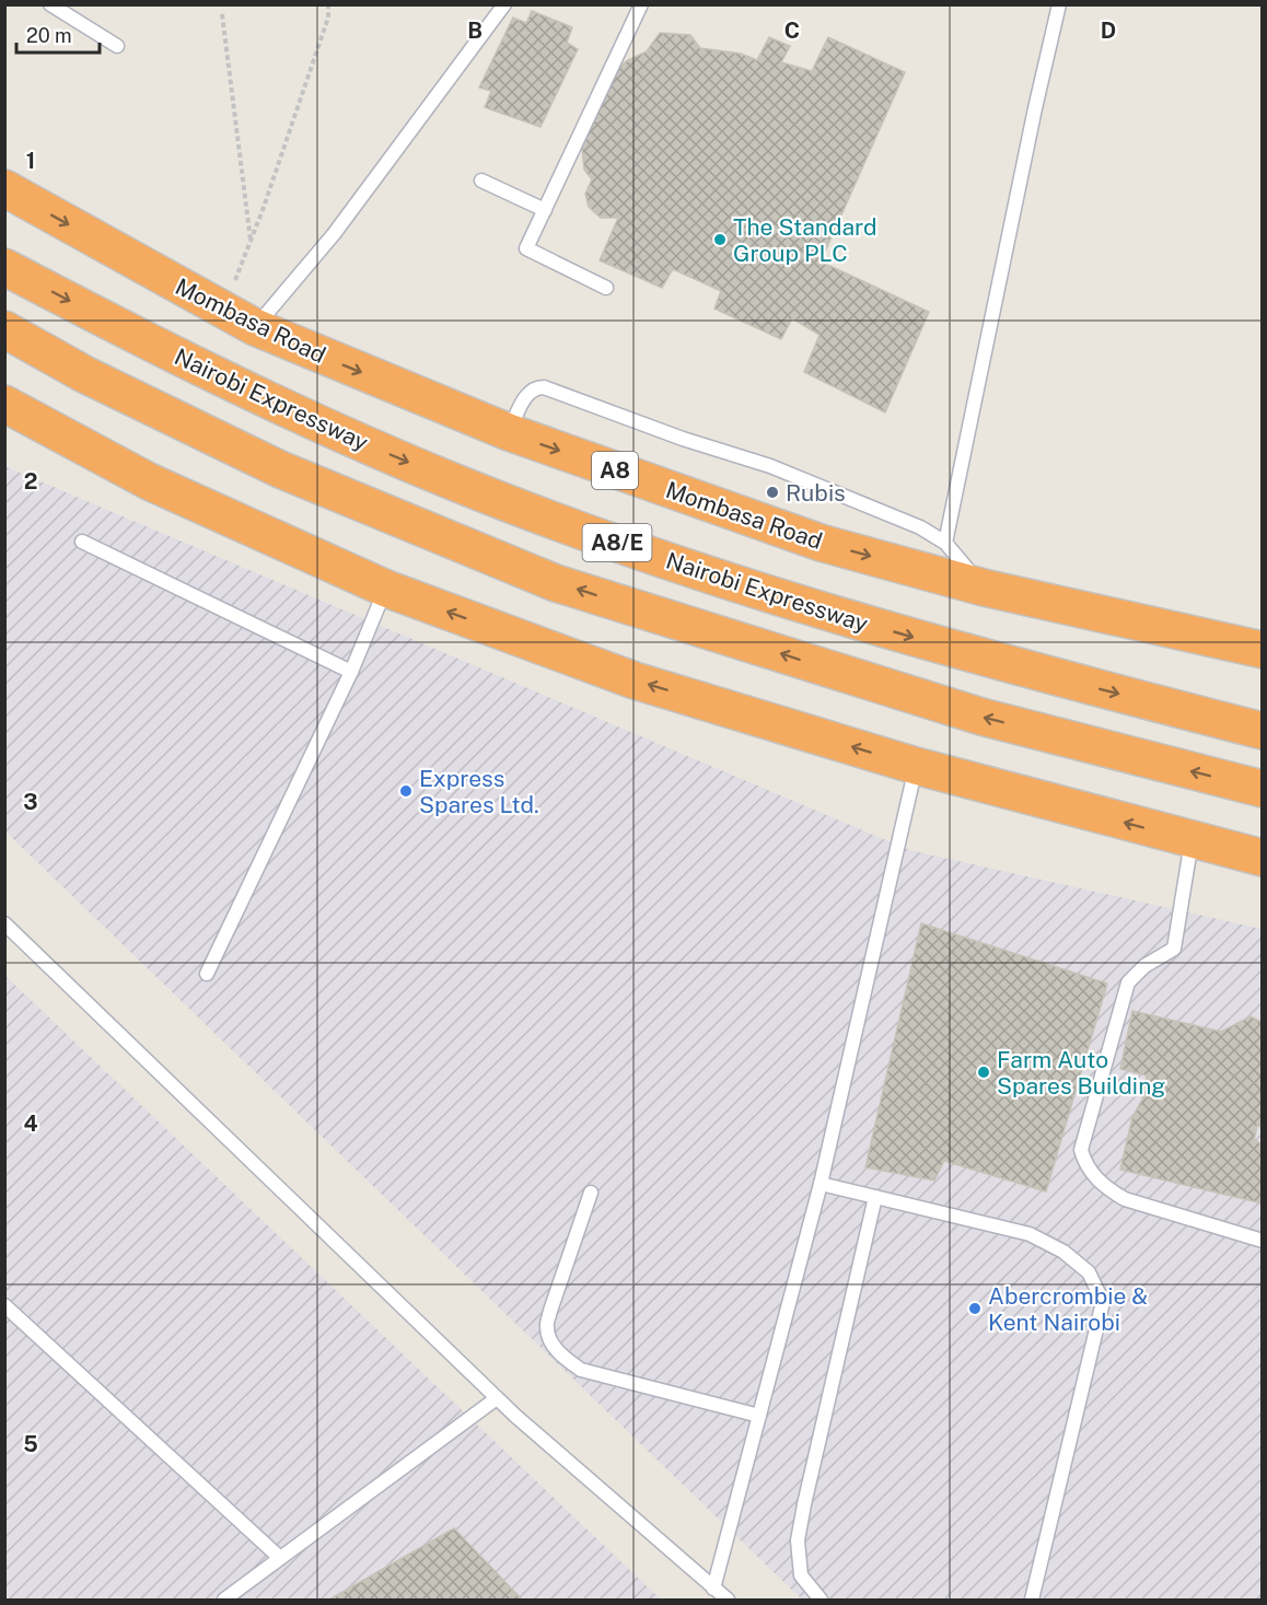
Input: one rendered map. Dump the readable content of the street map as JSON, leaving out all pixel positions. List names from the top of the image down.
{
  "streets": {
    "highway": [
      "Mombasa Road",
      "Nairobi Expressway",
      "A8",
      "A8/E"
    ]
  },
  "places": [
    "The Standard Group PLC",
    "Rubis",
    "Express Spares Ltd.",
    "Farm Auto Spares Building",
    "Abercrombie & Kent Nairobi"
  ],
  "scale_bar": "20 m",
  "grid": {
    "columns": ["B", "C", "D"],
    "rows": [
      "1",
      "2",
      "3",
      "4",
      "5"
    ]
  }
}
